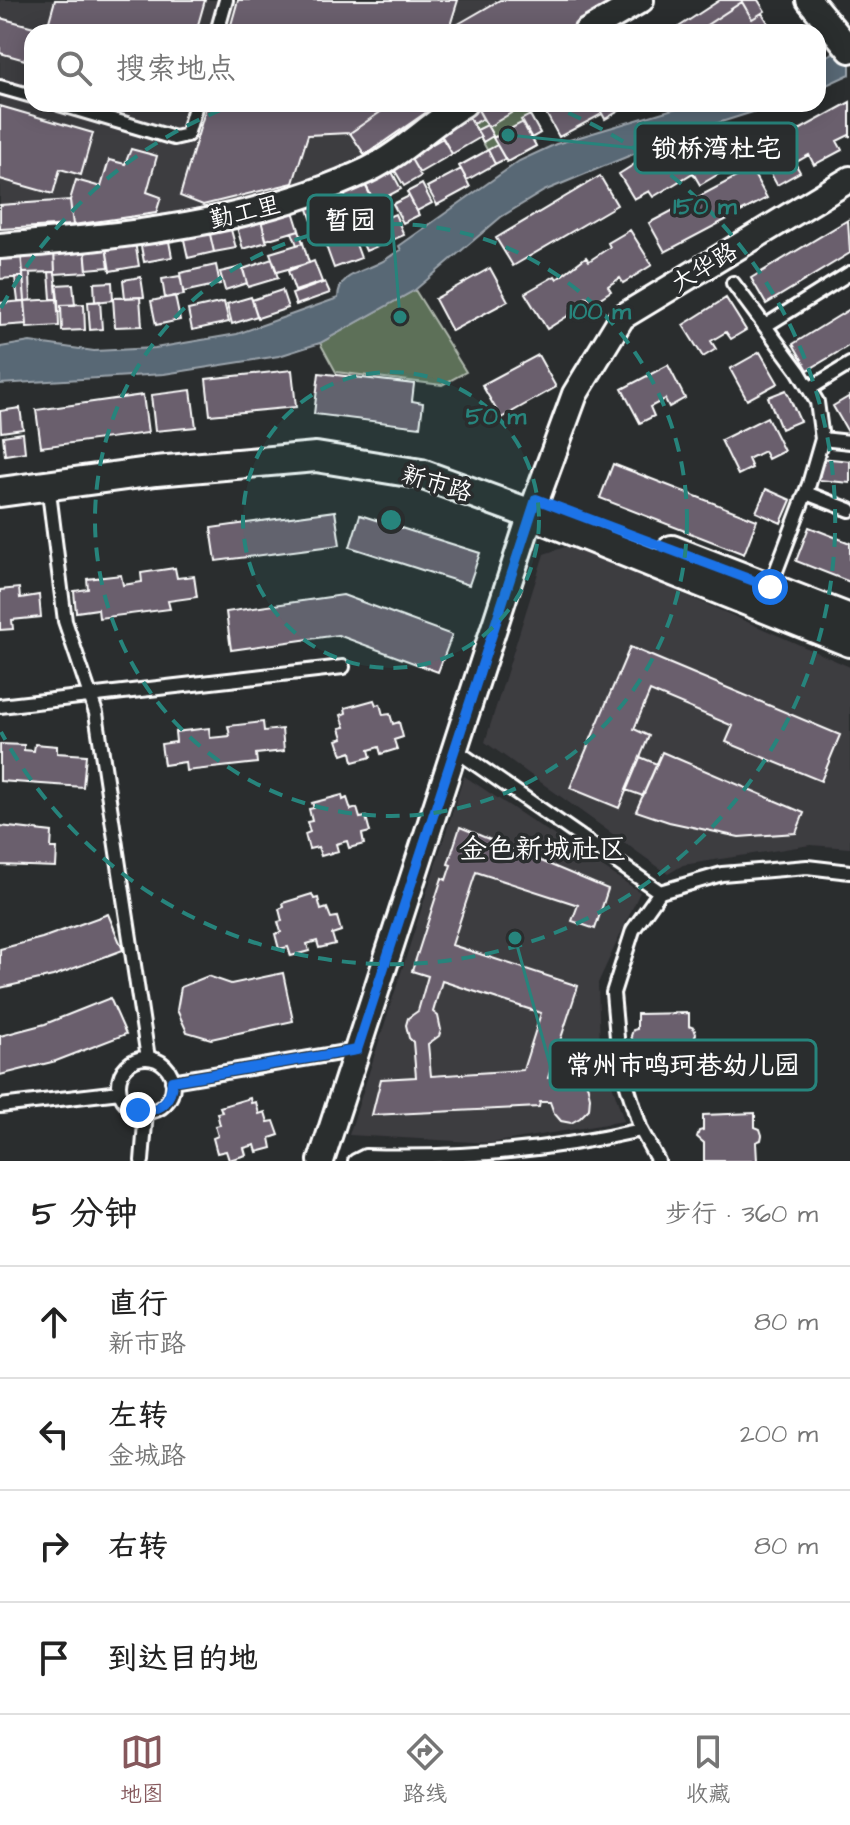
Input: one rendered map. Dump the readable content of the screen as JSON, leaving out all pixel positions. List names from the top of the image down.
{
  "streets": {
    "street": ["勤工里", "大华路", "新市路"]
  },
  "crossings": [
    ["大华路", "新市路"]
  ],
  "districts": ["金色新城社区"],
  "places": ["锁桥湾杜宅", "暂园", "常州市鸣珂巷幼儿园"],
  "page": {
    "search": "搜索地点",
    "heading": ["5 分钟", "步行 · 360 m"],
    "list": [
      ["直行", "新市路", "80 m"],
      ["左转", "金城路", "200 m"],
      ["右转", "80 m"],
      "到达目的地"
    ],
    "nav": ["地图", "路线", "收藏"]
  },
  "rings": ["150 m", "100 m", "50 m"]
}
